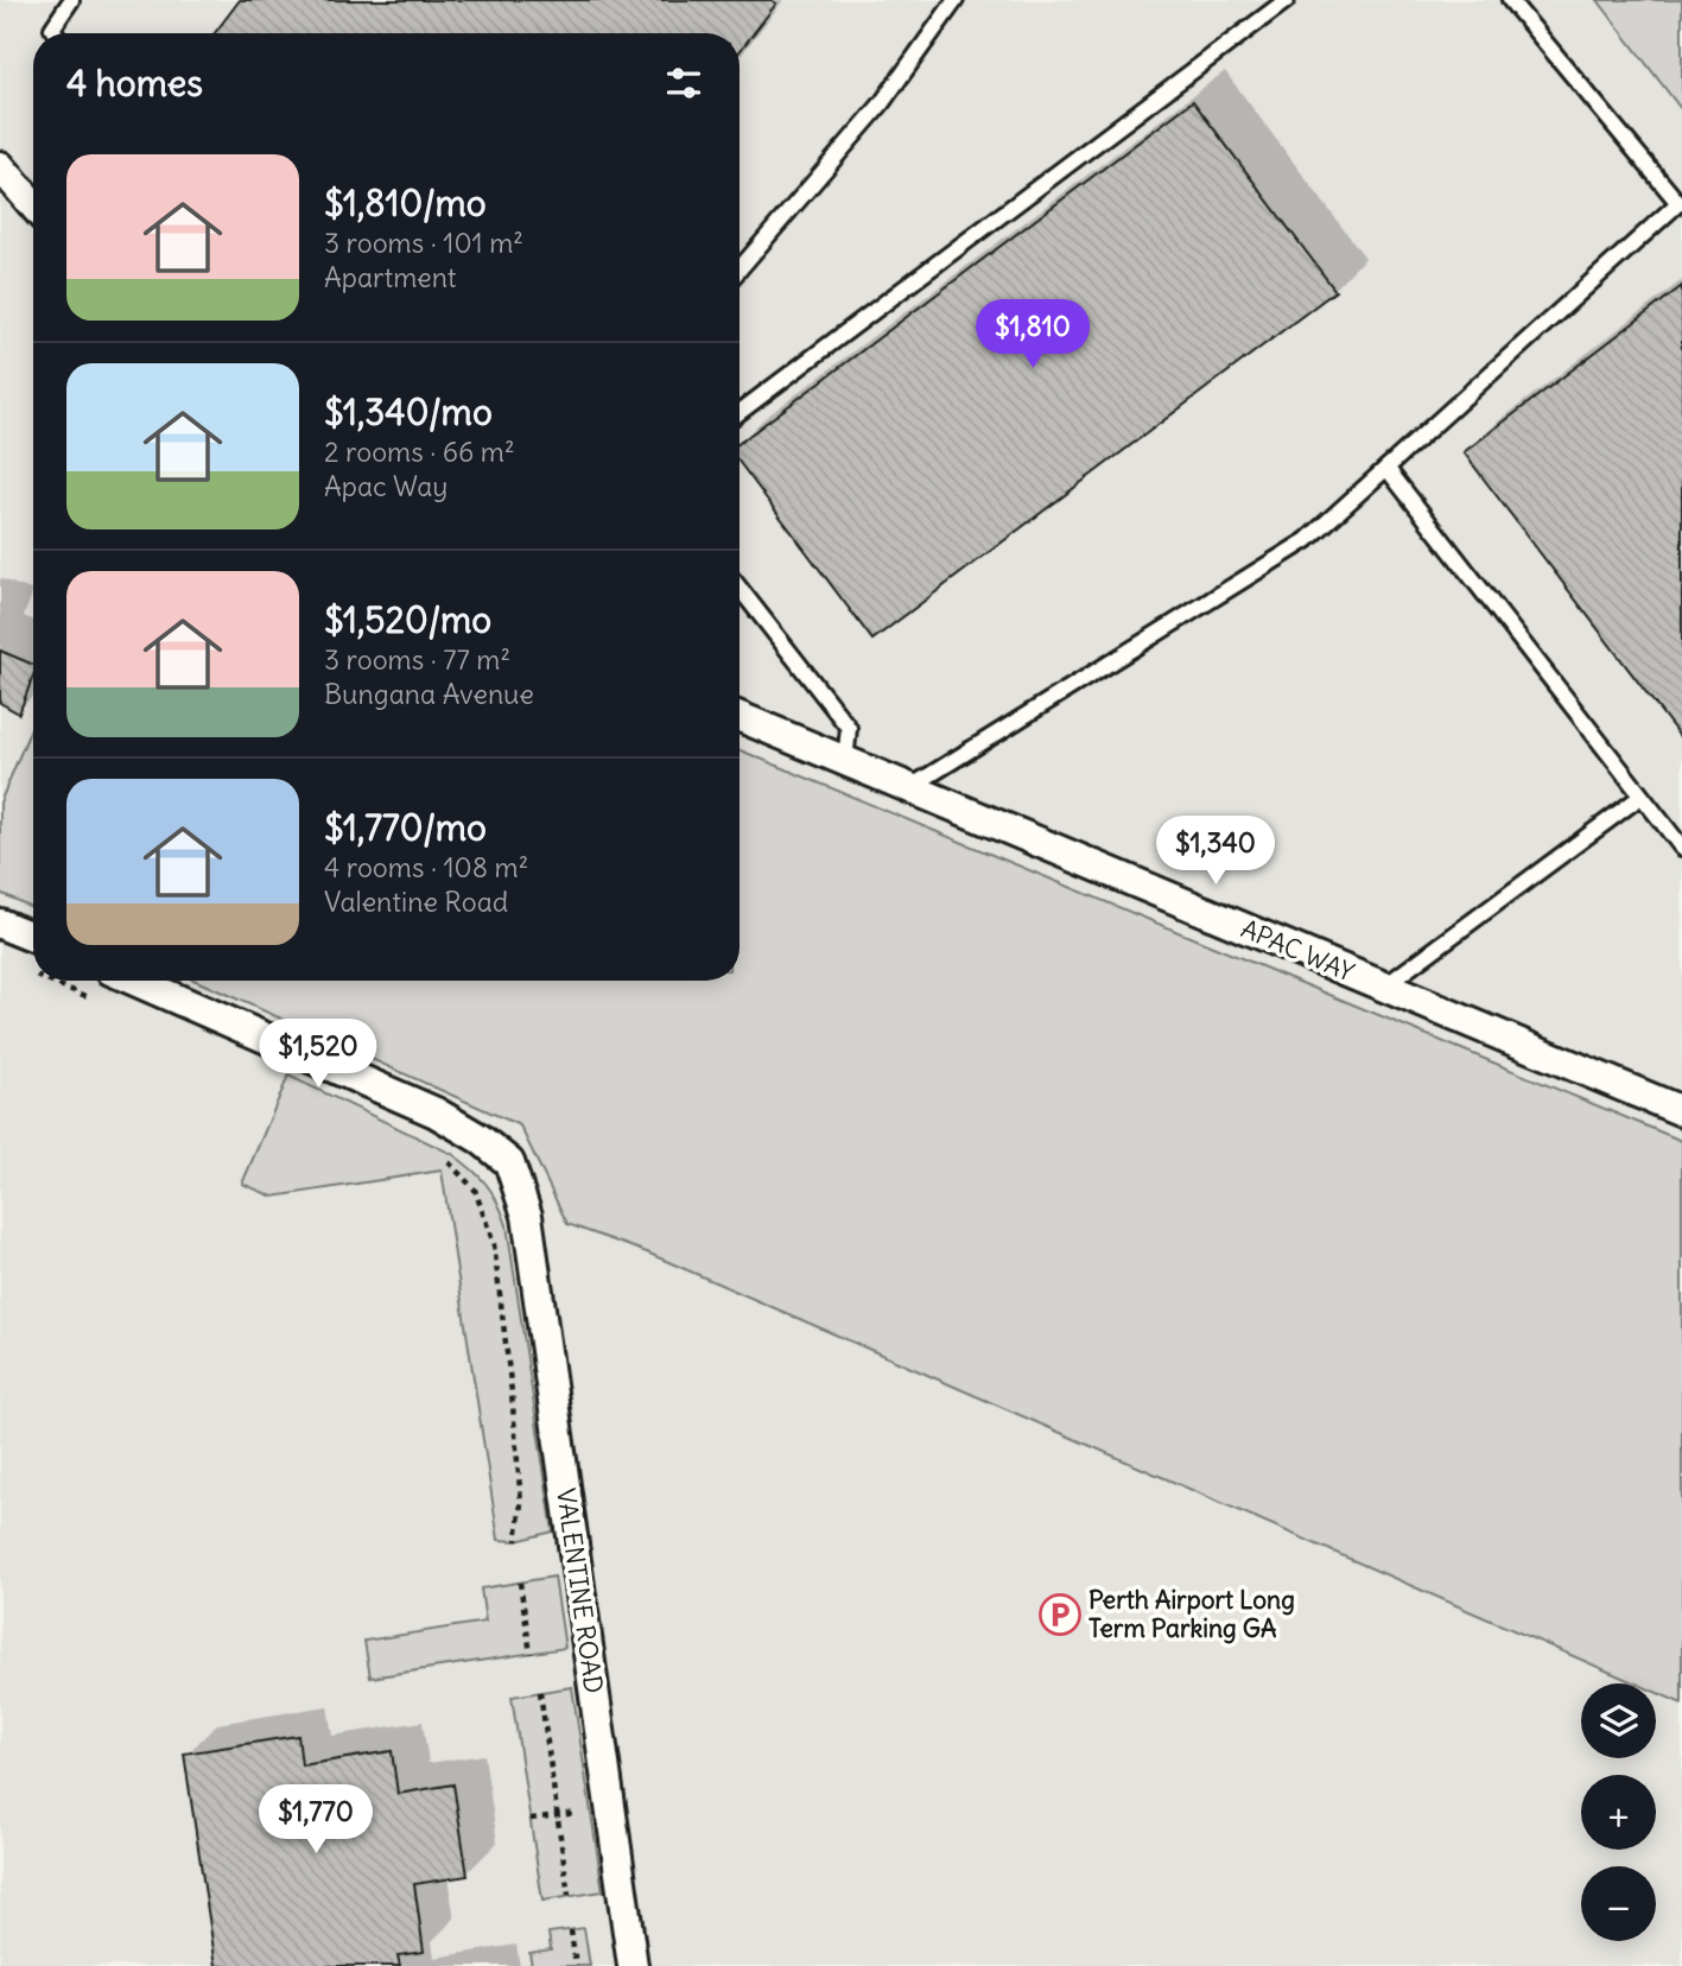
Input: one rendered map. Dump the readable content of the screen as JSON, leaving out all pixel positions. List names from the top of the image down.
{
  "streets": {
    "street": ["APAC WAY", "VALENTINE ROAD"]
  },
  "places": {
    "parking": ["Perth Airport Long Term Parking GA"]
  },
  "page": {
    "heading": "4 homes",
    "list": [
      {
        "name": "$1,810/mo",
        "note": "3 rooms · 101 m² · Apartment"
      },
      {
        "name": "$1,340/mo",
        "note": "2 rooms · 66 m² · Apac Way"
      },
      {
        "name": "$1,520/mo",
        "note": "3 rooms · 77 m² · Bungana Avenue"
      },
      {
        "name": "$1,770/mo",
        "note": "4 rooms · 108 m² · Valentine Road"
      }
    ],
    "price": [
      "$1,810",
      "$1,340",
      "$1,520",
      "$1,770"
    ],
    "map_buttons": ["+", "−"]
  }
}
